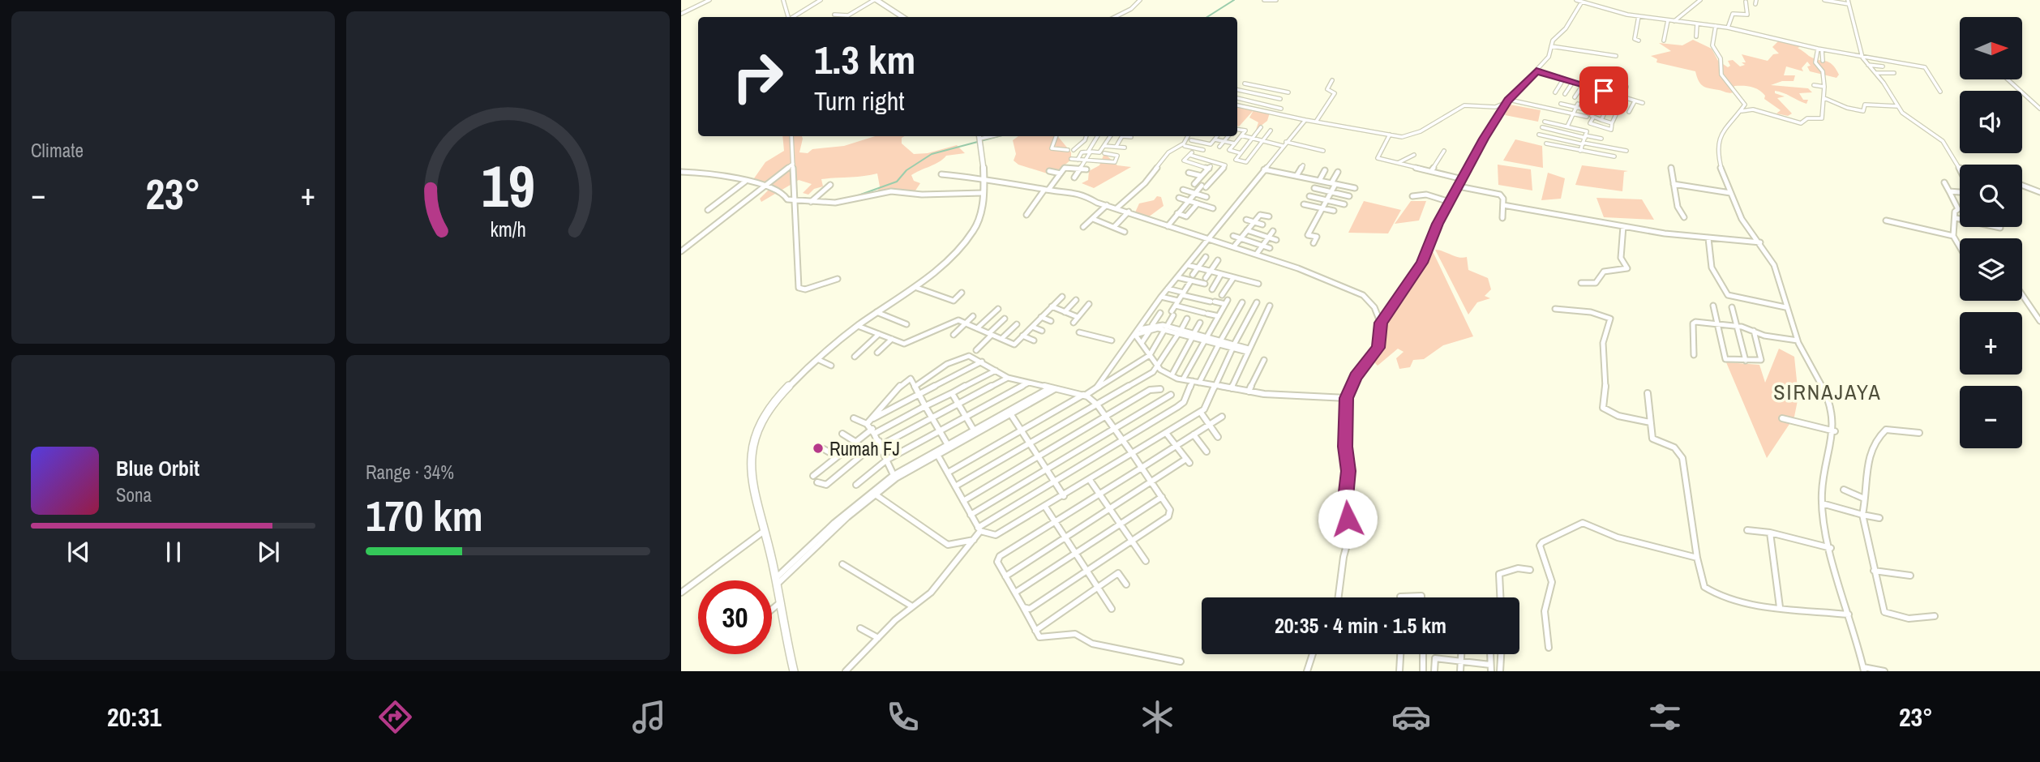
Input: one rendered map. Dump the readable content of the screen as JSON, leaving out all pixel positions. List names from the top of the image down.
{
  "districts": ["SIRNAJAYA"],
  "places": ["Rumah FJ"],
  "north": "right",
  "page": {
    "tile": [
      "Climate",
      ["Range · 34%", "170 km"]
    ],
    "map_buttons": ["+", "−"],
    "turn": ["1.3 km", "Turn right"],
    "heat": ["−", "23°", "+"],
    "song": ["Blue Orbit", "Sona"],
    "limit": "30",
    "trip": "20:35 · 4 min · 1.5 km",
    "tabs": ["20:31", "23°"],
    "gauge": ["19", "km/h"]
  }
}
